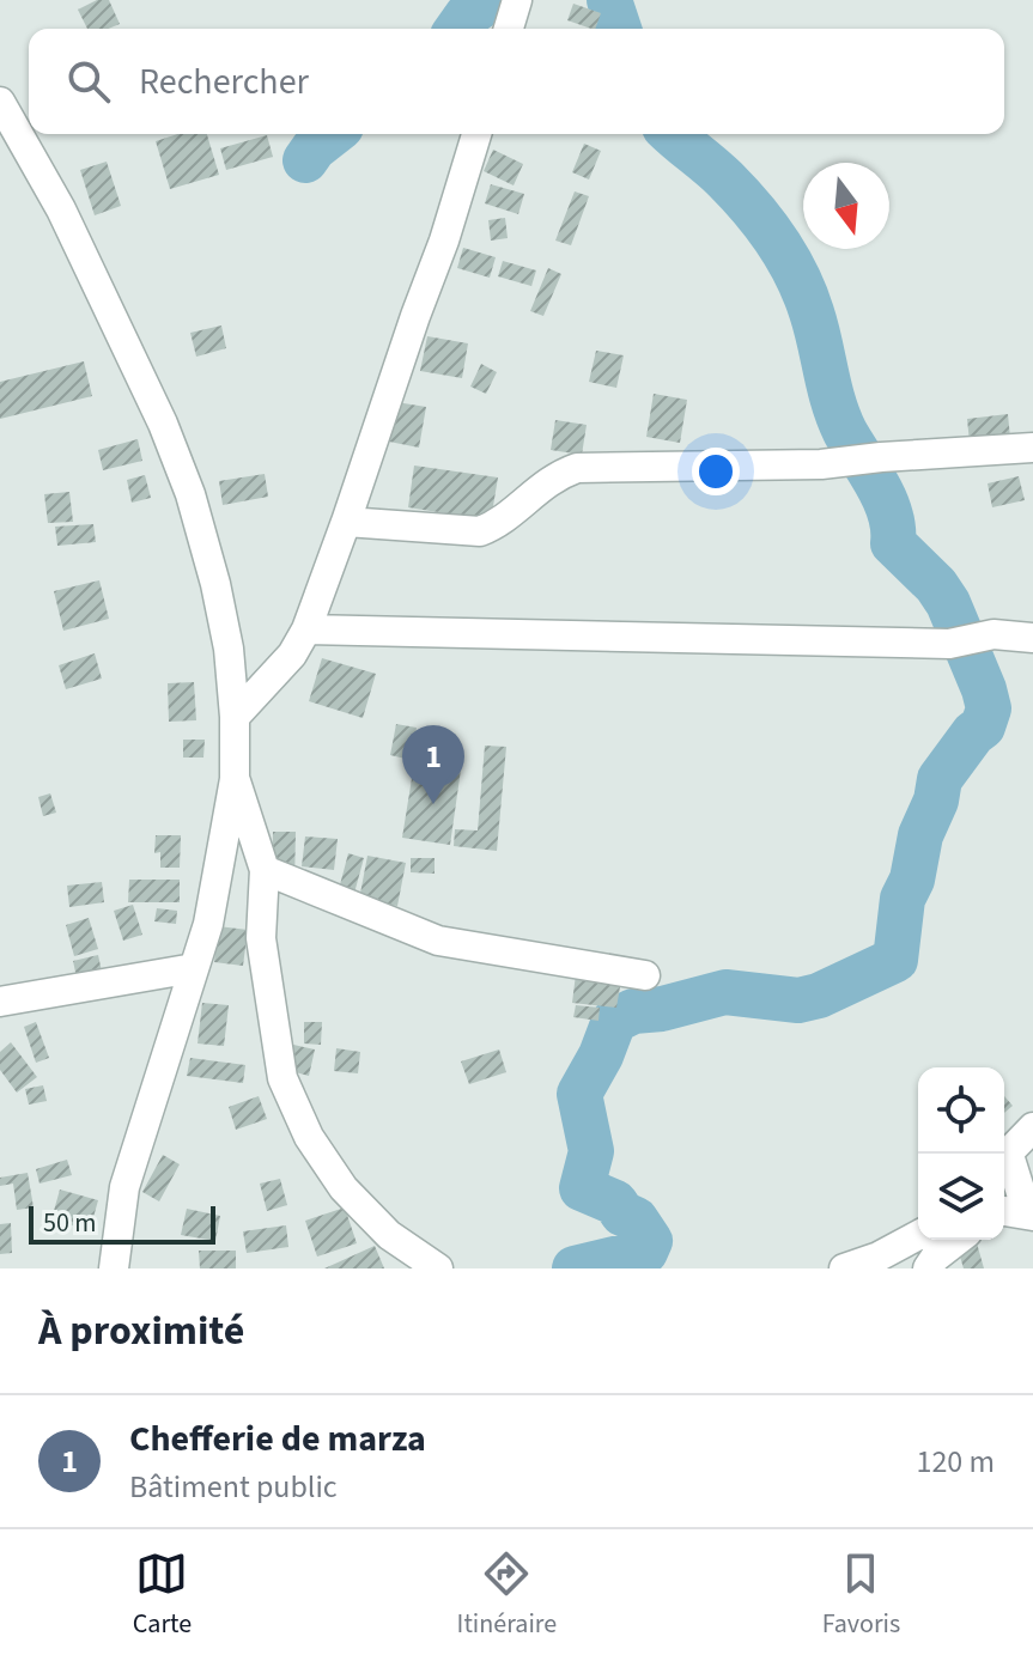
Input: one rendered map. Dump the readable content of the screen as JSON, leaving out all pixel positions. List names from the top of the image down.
{
  "scale_bar": "50 m",
  "north": "bottom",
  "page": {
    "search": "Rechercher",
    "pins": "1",
    "scale": "50 m",
    "heading": "À proximité",
    "list": [
      {
        "mark": "1",
        "name": "Chefferie de marza",
        "note": "Bâtiment public",
        "value": "120 m"
      }
    ],
    "nav": ["Carte", "Itinéraire", "Favoris"]
  }
}
